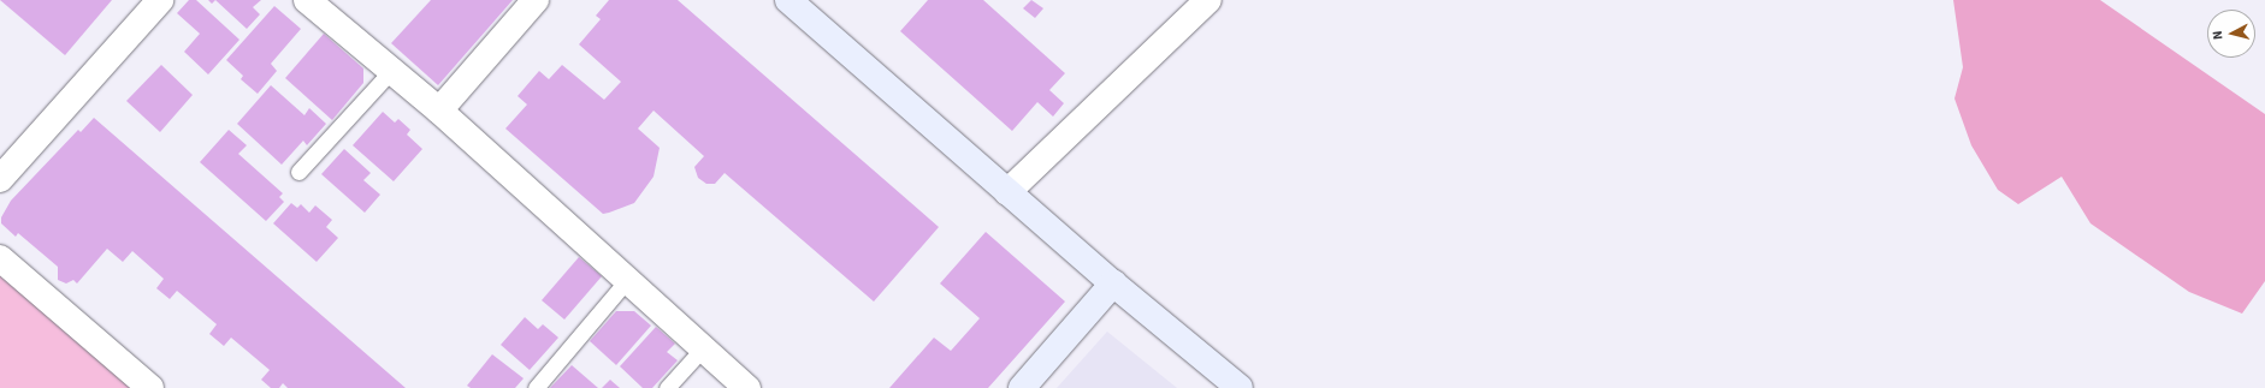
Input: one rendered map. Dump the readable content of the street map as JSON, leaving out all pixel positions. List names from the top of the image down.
{
  "north": "left"
}
